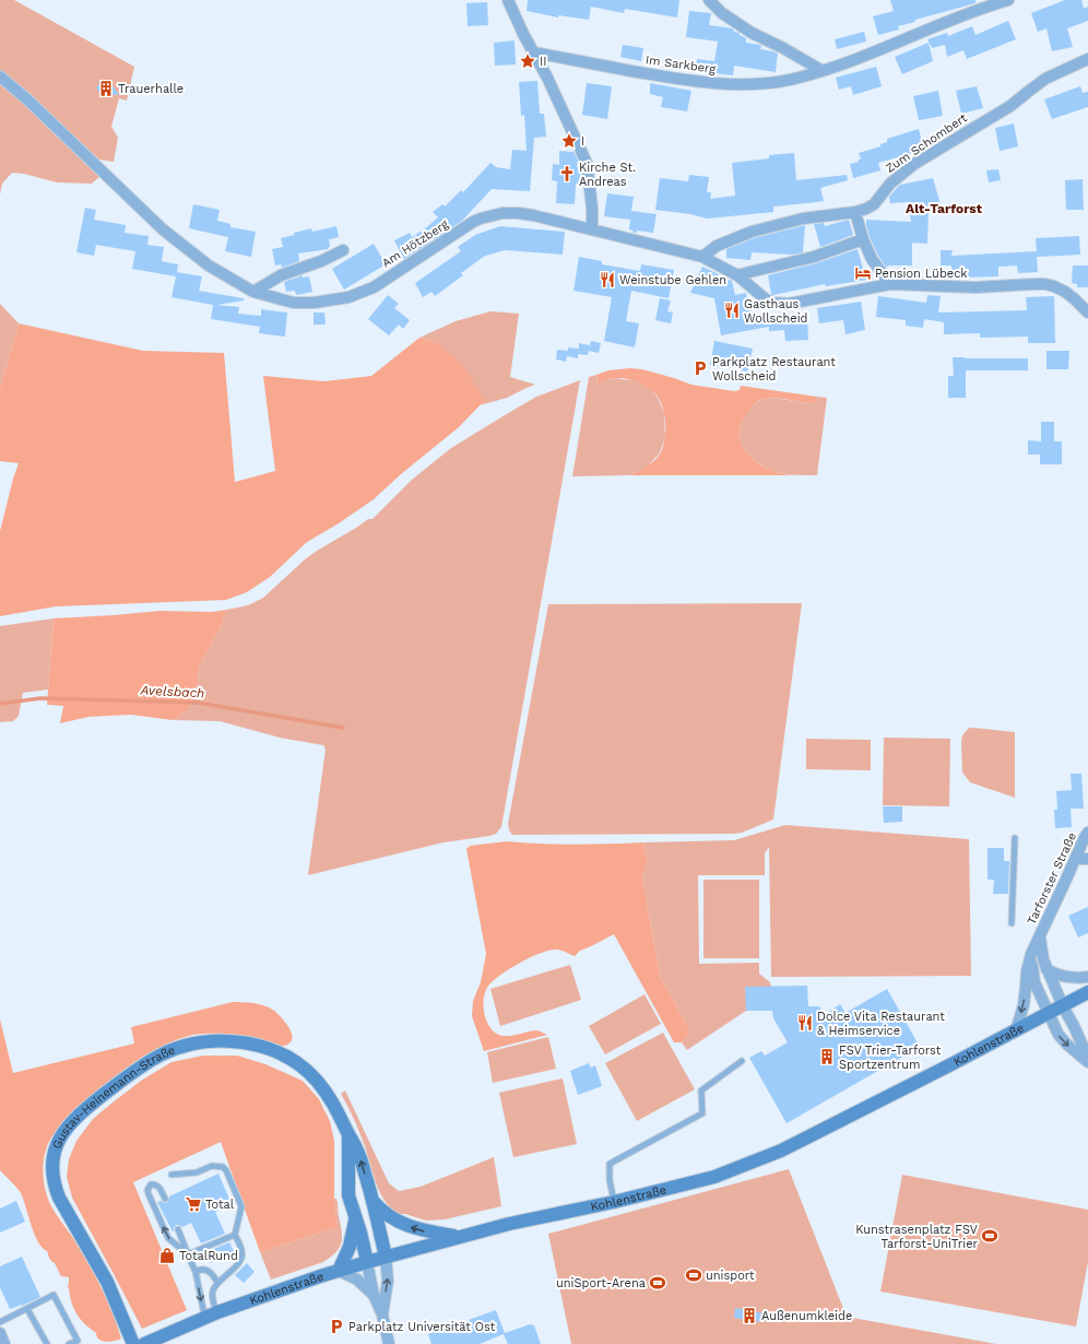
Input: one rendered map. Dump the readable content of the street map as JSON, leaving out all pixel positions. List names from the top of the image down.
{
  "streets": {
    "main road": ["Kohlenstraße", "Gustav-Heinemann-Straße"],
    "street": [
      "Im Sarkberg",
      "Zum Schombert",
      "Am Hötzberg",
      "Tarforster Straße"
    ]
  },
  "crossings": [
    ["Zum Schombert", "Am Hötzberg"],
    ["Tarforster Straße", "Kohlenstraße"],
    ["Kohlenstraße", "Gustav-Heinemann-Straße"]
  ],
  "districts": ["Alt-Tarforst"],
  "water": ["Avelsbach"],
  "places": {
    "place": ["II", "I"],
    "building": ["Trauerhalle", "FSV Trier-Tarforst Sportzentrum", "Außenumkleide"],
    "church": ["Kirche St. Andreas"],
    "hotel": ["Pension Lübeck"],
    "restaurant": ["Weinstube Gehlen", "Gasthaus Wollscheid", "Dolce Vita Restaurant & Heimservice"],
    "parking": ["Parkplatz Restaurant Wollscheid", "Parkplatz Universität Ost"],
    "supermarket": ["Total"],
    "sports": ["Kunstrasenplatz FSV Tarforst-UniTrier", "unisport", "uniSport-Arena"],
    "shop": ["TotalRund"]
  }
}
